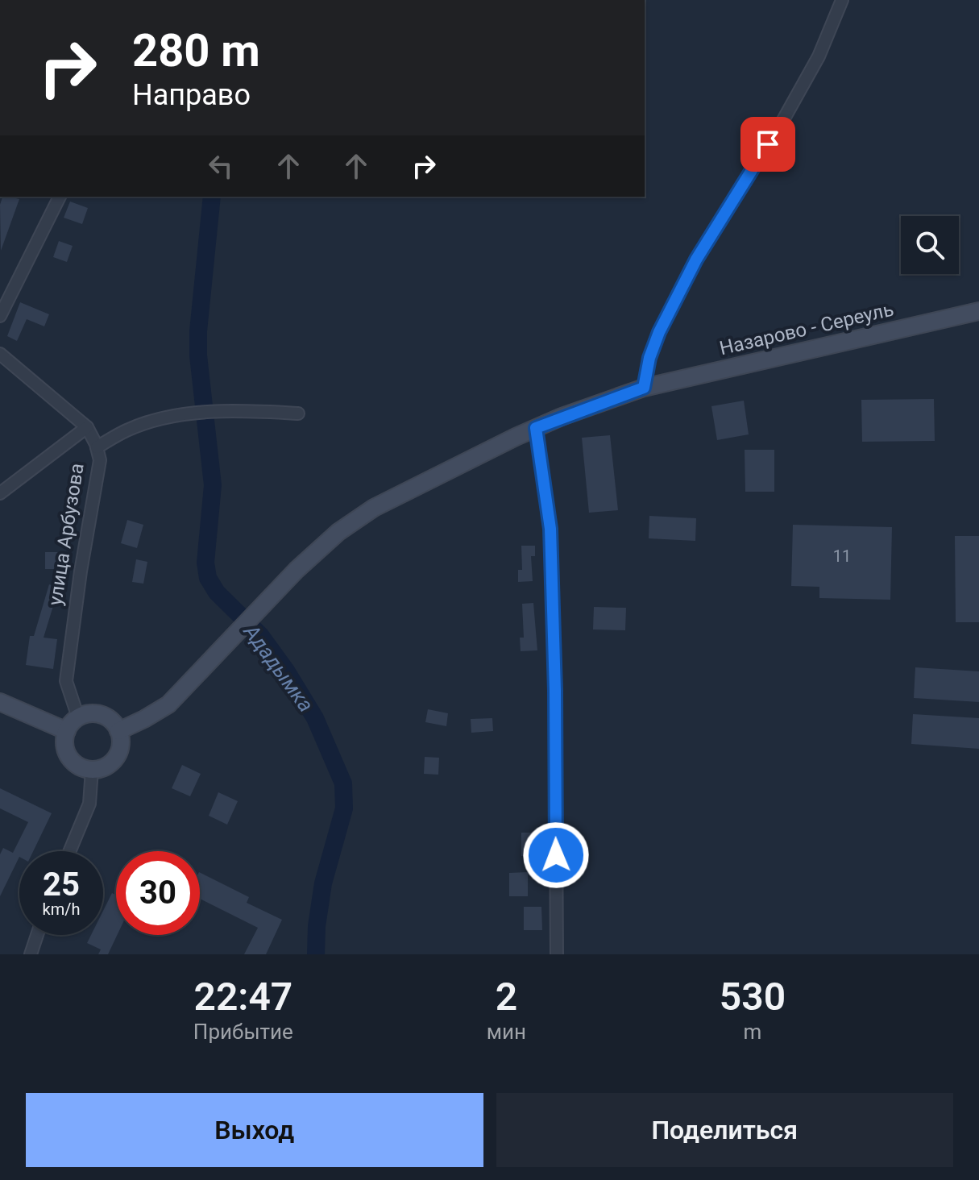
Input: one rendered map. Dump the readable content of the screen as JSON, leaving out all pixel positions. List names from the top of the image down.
{
  "streets": {
    "street": ["Назарово - Сереуль", "улица Арбузова"]
  },
  "crossings": [
    ["Назарово - Сереуль", "улица Арбузова"]
  ],
  "water": ["Ададымка"],
  "house_numbers": ["11"],
  "page": {
    "turn": ["280 m", "Направо"],
    "speed": "25 km/h",
    "limit": "30",
    "eta": [
      "22:47",
      "Прибытие",
      "2",
      "мин",
      "530",
      "m"
    ],
    "buttons": ["Выход", "Поделиться"]
  }
}
